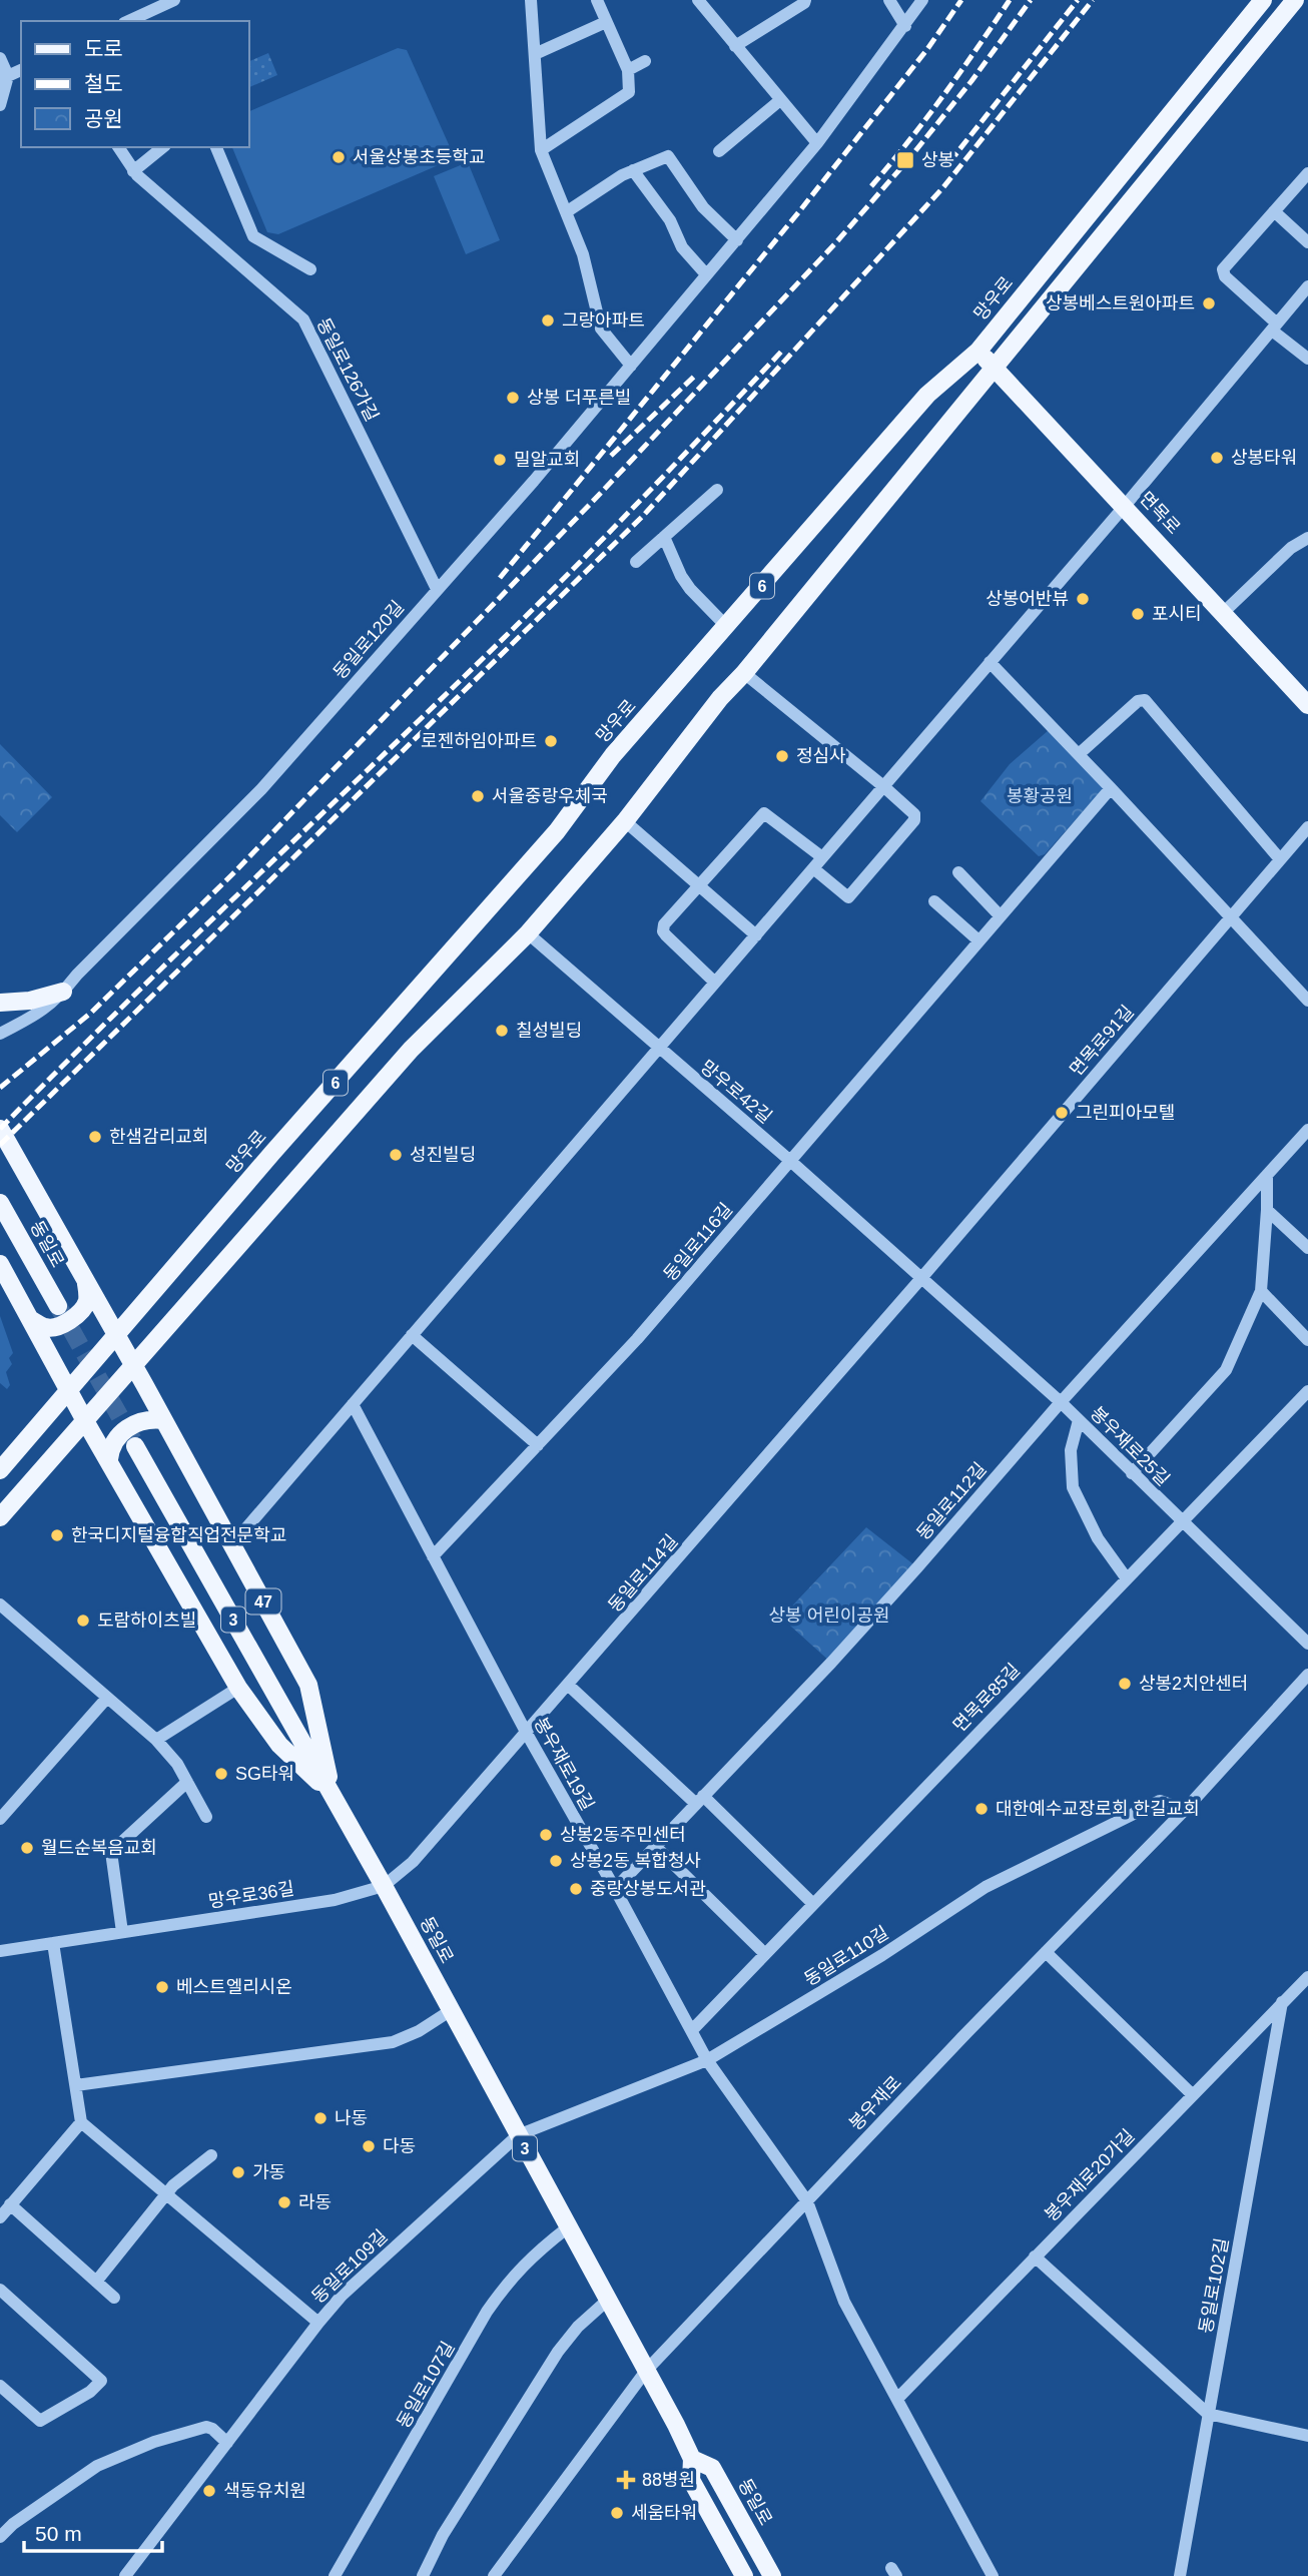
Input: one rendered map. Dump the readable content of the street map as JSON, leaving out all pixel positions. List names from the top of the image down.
{
  "streets": {
    "main road": [
      "망우로",
      "면목로",
      "6",
      "동일로",
      "47",
      "3"
    ],
    "street": [
      "동일로126가길",
      "동일로120길",
      "면목로91길",
      "망우로42길",
      "동일로116길",
      "봉우재로25길",
      "동일로112길",
      "동일로114길",
      "면목로85길",
      "봉우재로19길",
      "망우로36길",
      "동일로110길",
      "봉우재로",
      "봉우재로20가길",
      "동일로109길",
      "동일로102길",
      "동일로107길"
    ]
  },
  "crossings": [
    ["망우로", "면목로"],
    ["망우로", "47"],
    ["동일로126가길", "동일로120길"],
    ["면목로", "6"],
    ["6", "망우로42길"],
    ["6", "47"],
    ["면목로91길", "망우로42길"],
    ["면목로91길", "봉우재로25길"],
    ["면목로91길", "동일로114길"],
    ["망우로42길", "동일로116길"],
    ["망우로42길", "봉우재로25길"],
    ["망우로42길", "동일로114길"],
    ["동일로116길", "봉우재로19길"],
    ["동일로", "동일로114길"],
    ["동일로", "47"],
    ["동일로", "망우로36길"],
    ["동일로", "동일로110길"],
    ["동일로", "봉우재로"],
    ["동일로", "동일로109길"],
    ["동일로", "동일로107길"],
    ["봉우재로25길", "동일로112길"],
    ["봉우재로25길", "동일로114길"],
    ["봉우재로25길", "면목로85길"],
    ["동일로112길", "봉우재로19길"],
    ["동일로114길", "봉우재로19길"],
    ["동일로114길", "망우로36길"],
    ["면목로85길", "봉우재로19길"],
    ["봉우재로19길", "동일로110길"],
    ["봉우재로19길", "봉우재로"],
    ["봉우재로19길", "봉우재로20가길"],
    ["동일로110길", "봉우재로"],
    ["동일로110길", "동일로109길"],
    ["봉우재로20가길", "동일로102길"]
  ],
  "parks": ["봉황공원", "상봉 어린이공원"],
  "places": {
    "other": [
      "서울상봉초등학교",
      "상봉베스트원아파트",
      "그랑아파트",
      "상봉 더푸른빌",
      "상봉타워",
      "밀알교회",
      "상봉어반뷰",
      "포시티",
      "로젠하임아파트",
      "정심사",
      "서울중랑우체국",
      "칠성빌딩",
      "그린피아모텔",
      "한샘감리교회",
      "성진빌딩",
      "한국디지털융합직업전문학교",
      "도람하이츠빌",
      "상봉2치안센터",
      "SG타워",
      "대한예수교장로회 한길교회",
      "상봉2동주민센터",
      "월드순복음교회",
      "상봉2동 복합청사",
      "중랑상봉도서관",
      "베스트엘리시온",
      "나동",
      "다동",
      "가동",
      "라동",
      "색동유치원",
      "세움타워"
    ],
    "transit": ["상봉"],
    "health": ["88병원"]
  },
  "legend": ["도로", "철도", "공원"],
  "scale_bar": "50 m"
}
